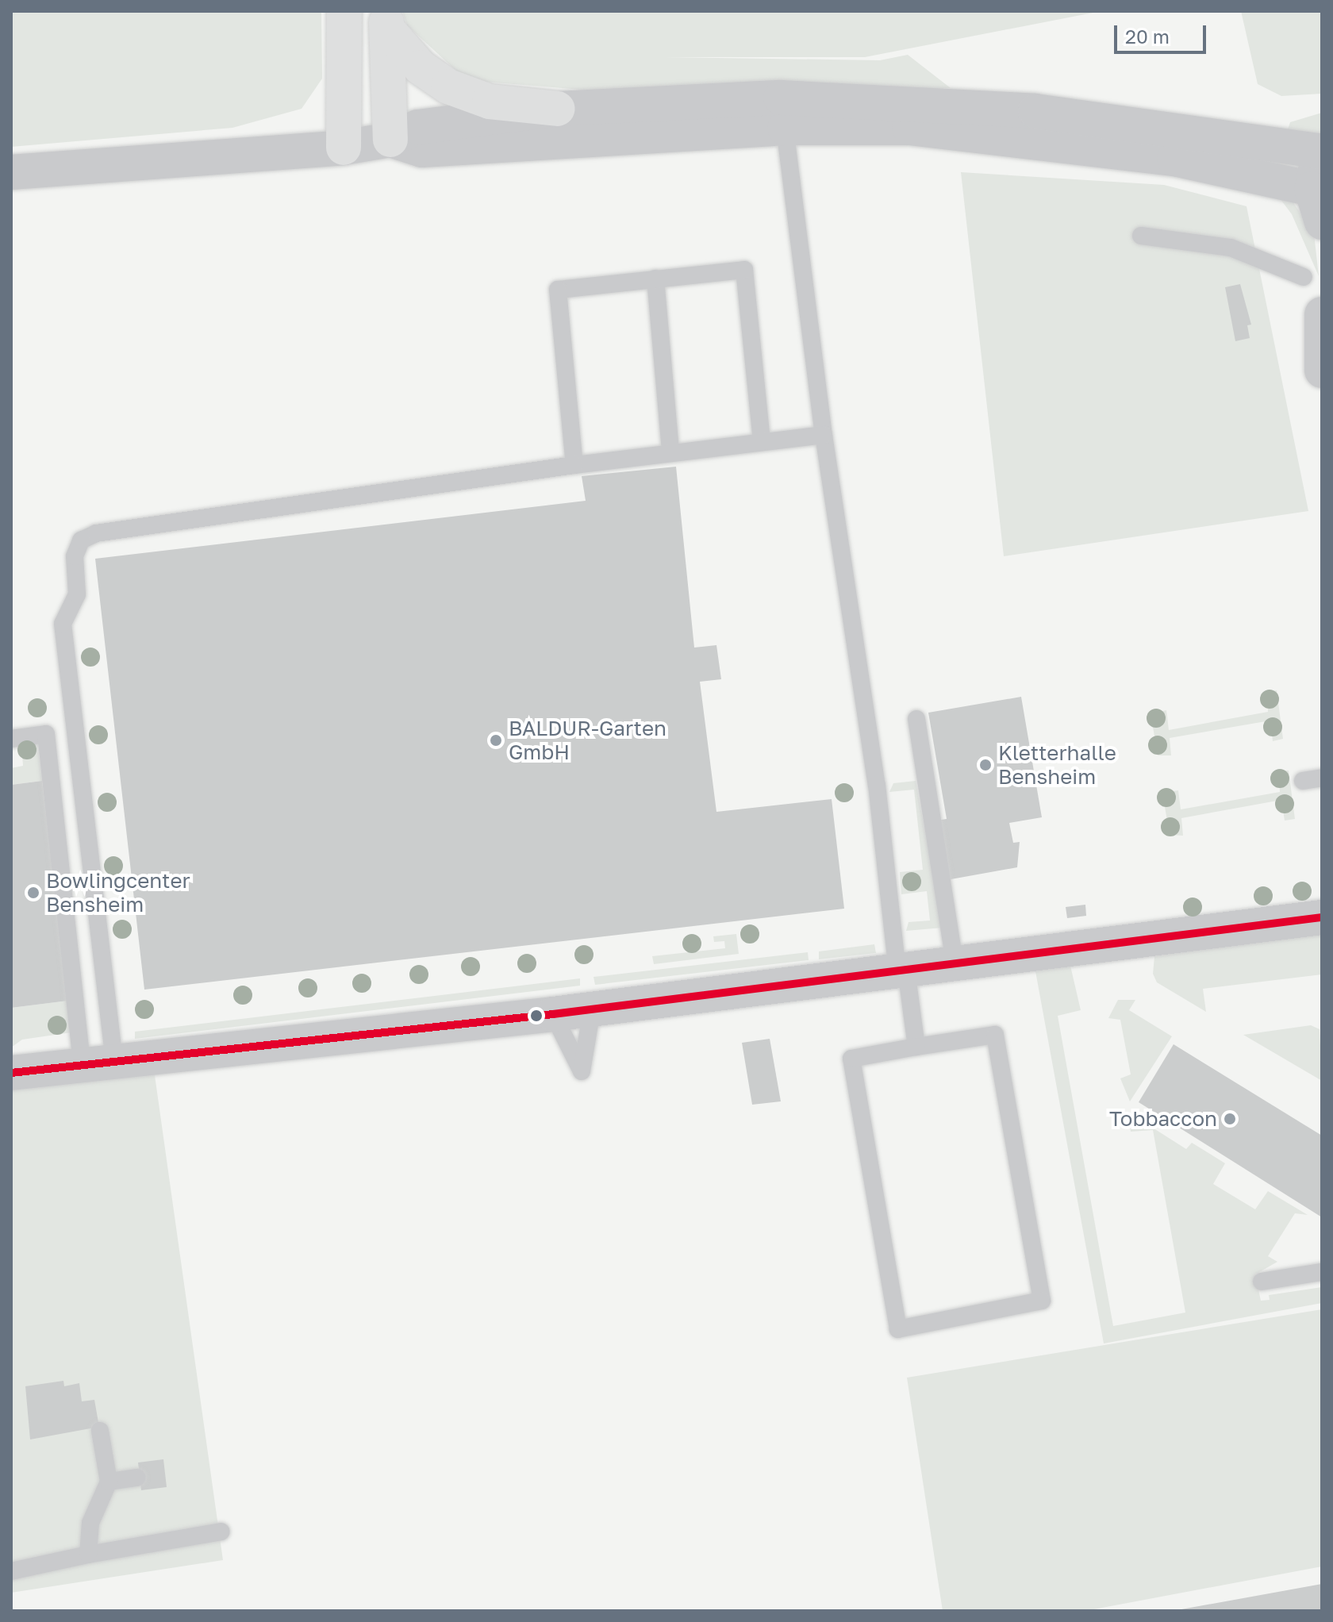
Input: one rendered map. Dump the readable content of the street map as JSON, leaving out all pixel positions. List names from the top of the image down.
{
  "places": [
    "BALDUR-Garten GmbH",
    "Kletterhalle Bensheim",
    "Bowlingcenter Bensheim",
    "Tobbaccon"
  ],
  "scale_bar": "20 m"
}
